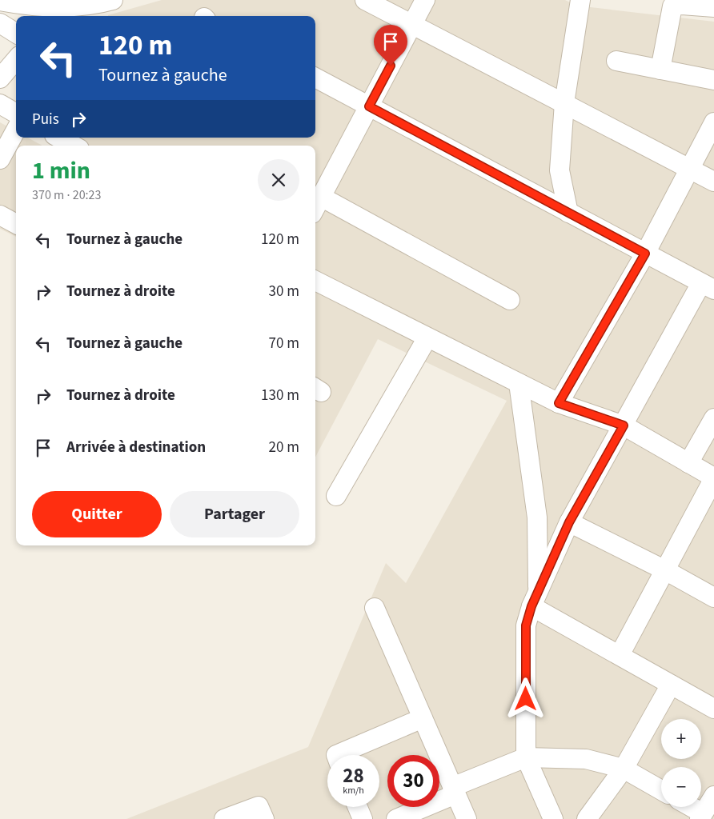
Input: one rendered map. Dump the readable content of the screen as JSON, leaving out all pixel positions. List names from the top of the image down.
{
  "page": {
    "turn": ["120 m", "Tournez à gauche"],
    "then": "Puis",
    "heading": ["1 min", "370 m · 20:23"],
    "list": [
      {
        "name": "Tournez à gauche",
        "value": "120 m"
      },
      {
        "name": "Tournez à droite",
        "value": "30 m"
      },
      {
        "name": "Tournez à gauche",
        "value": "70 m"
      },
      {
        "name": "Tournez à droite",
        "value": "130 m"
      },
      {
        "name": "Arrivée à destination",
        "value": "20 m"
      }
    ],
    "buttons": ["Quitter", "Partager"],
    "map_buttons": ["+", "−"],
    "speed": "28 km/h",
    "limit": "30"
  }
}
